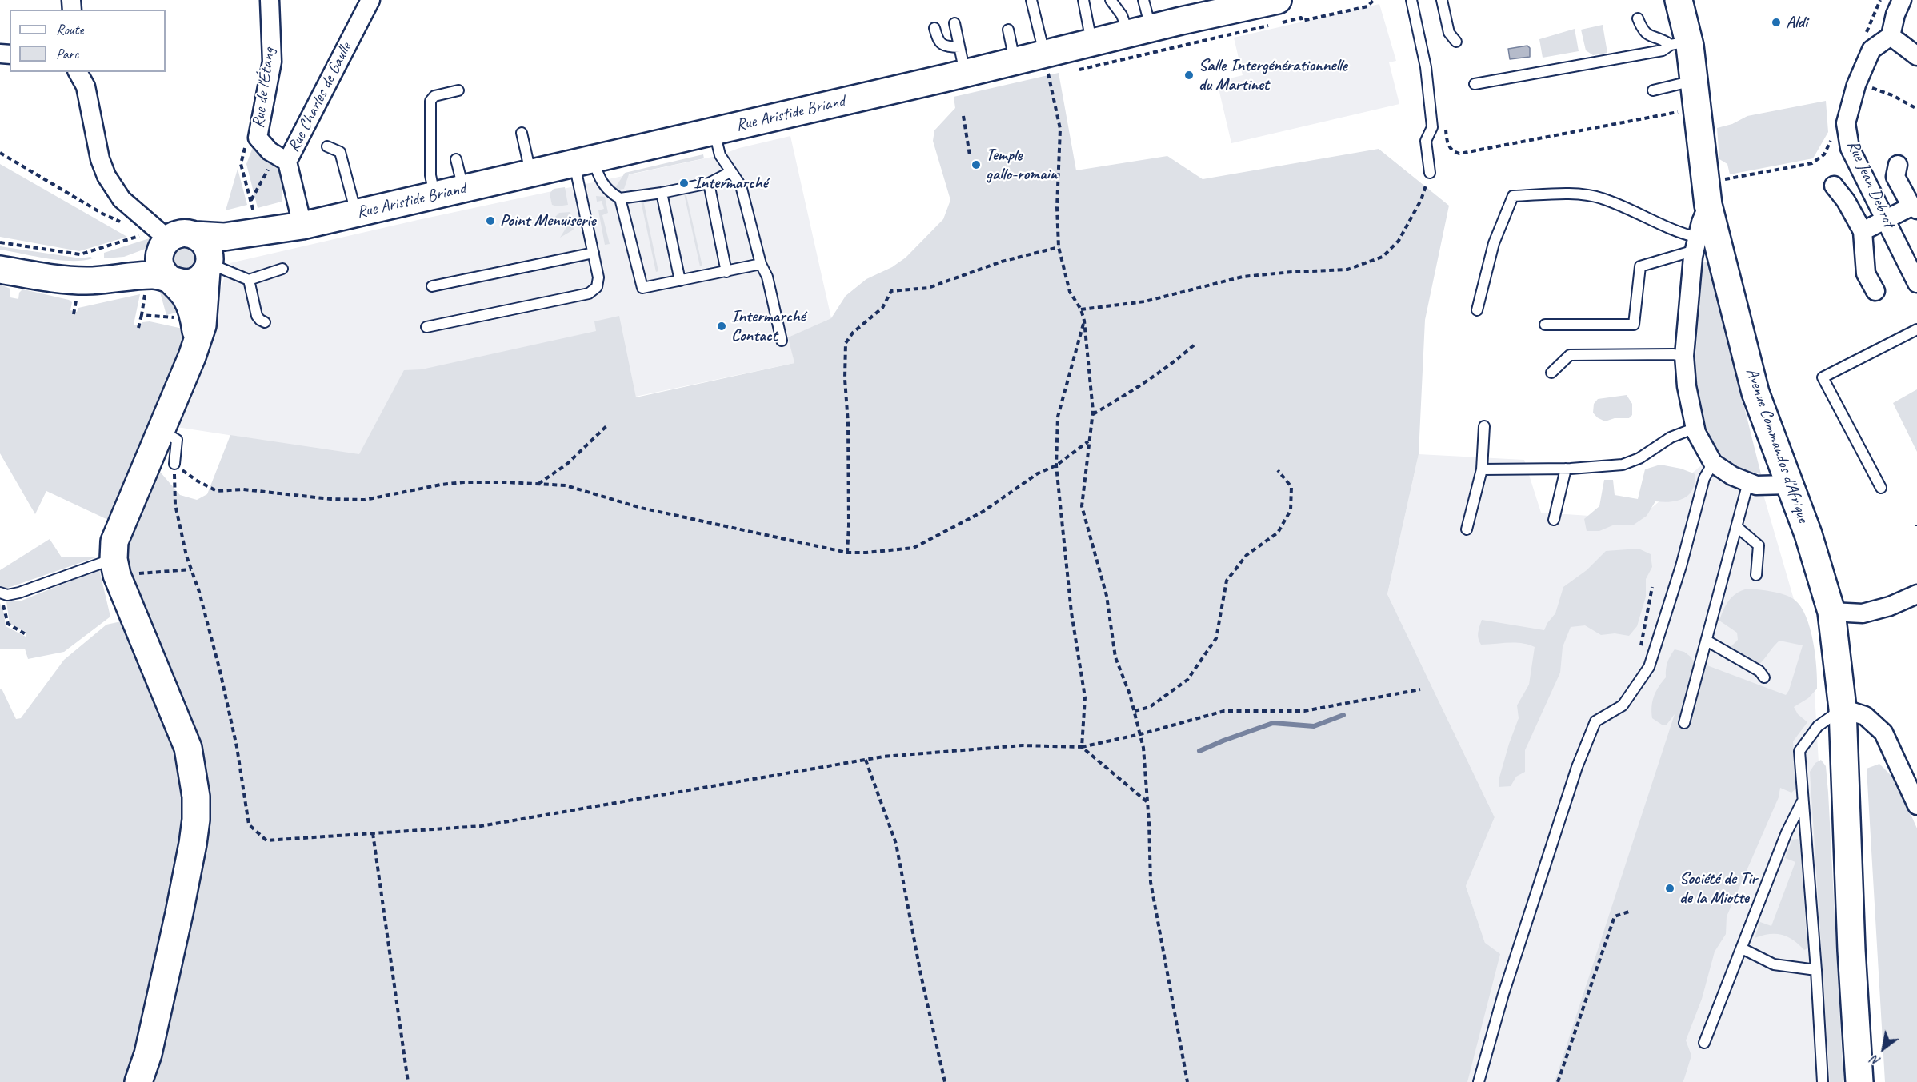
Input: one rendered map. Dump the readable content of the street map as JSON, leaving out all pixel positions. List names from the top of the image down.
{
  "streets": {
    "street": [
      "Rue de l'Étang",
      "Rue Charles de Gaulle",
      "Rue Aristide Briand",
      "Rue Jean Debrot",
      "Avenue Commandos d'Afrique"
    ]
  },
  "crossings": [
    ["Rue de l'Étang", "Rue Charles de Gaulle"],
    ["Rue Charles de Gaulle", "Rue Aristide Briand"]
  ],
  "places": [
    "Aldi",
    "Salle Intergénérationnelle du Martinet",
    "Temple gallo-romain",
    "Intermarché",
    "Point Menuiserie",
    "Intermarché Contact",
    "Société de Tir de la Miotte"
  ],
  "legend": ["Route", "Parc"],
  "north": "bottom left"
}
